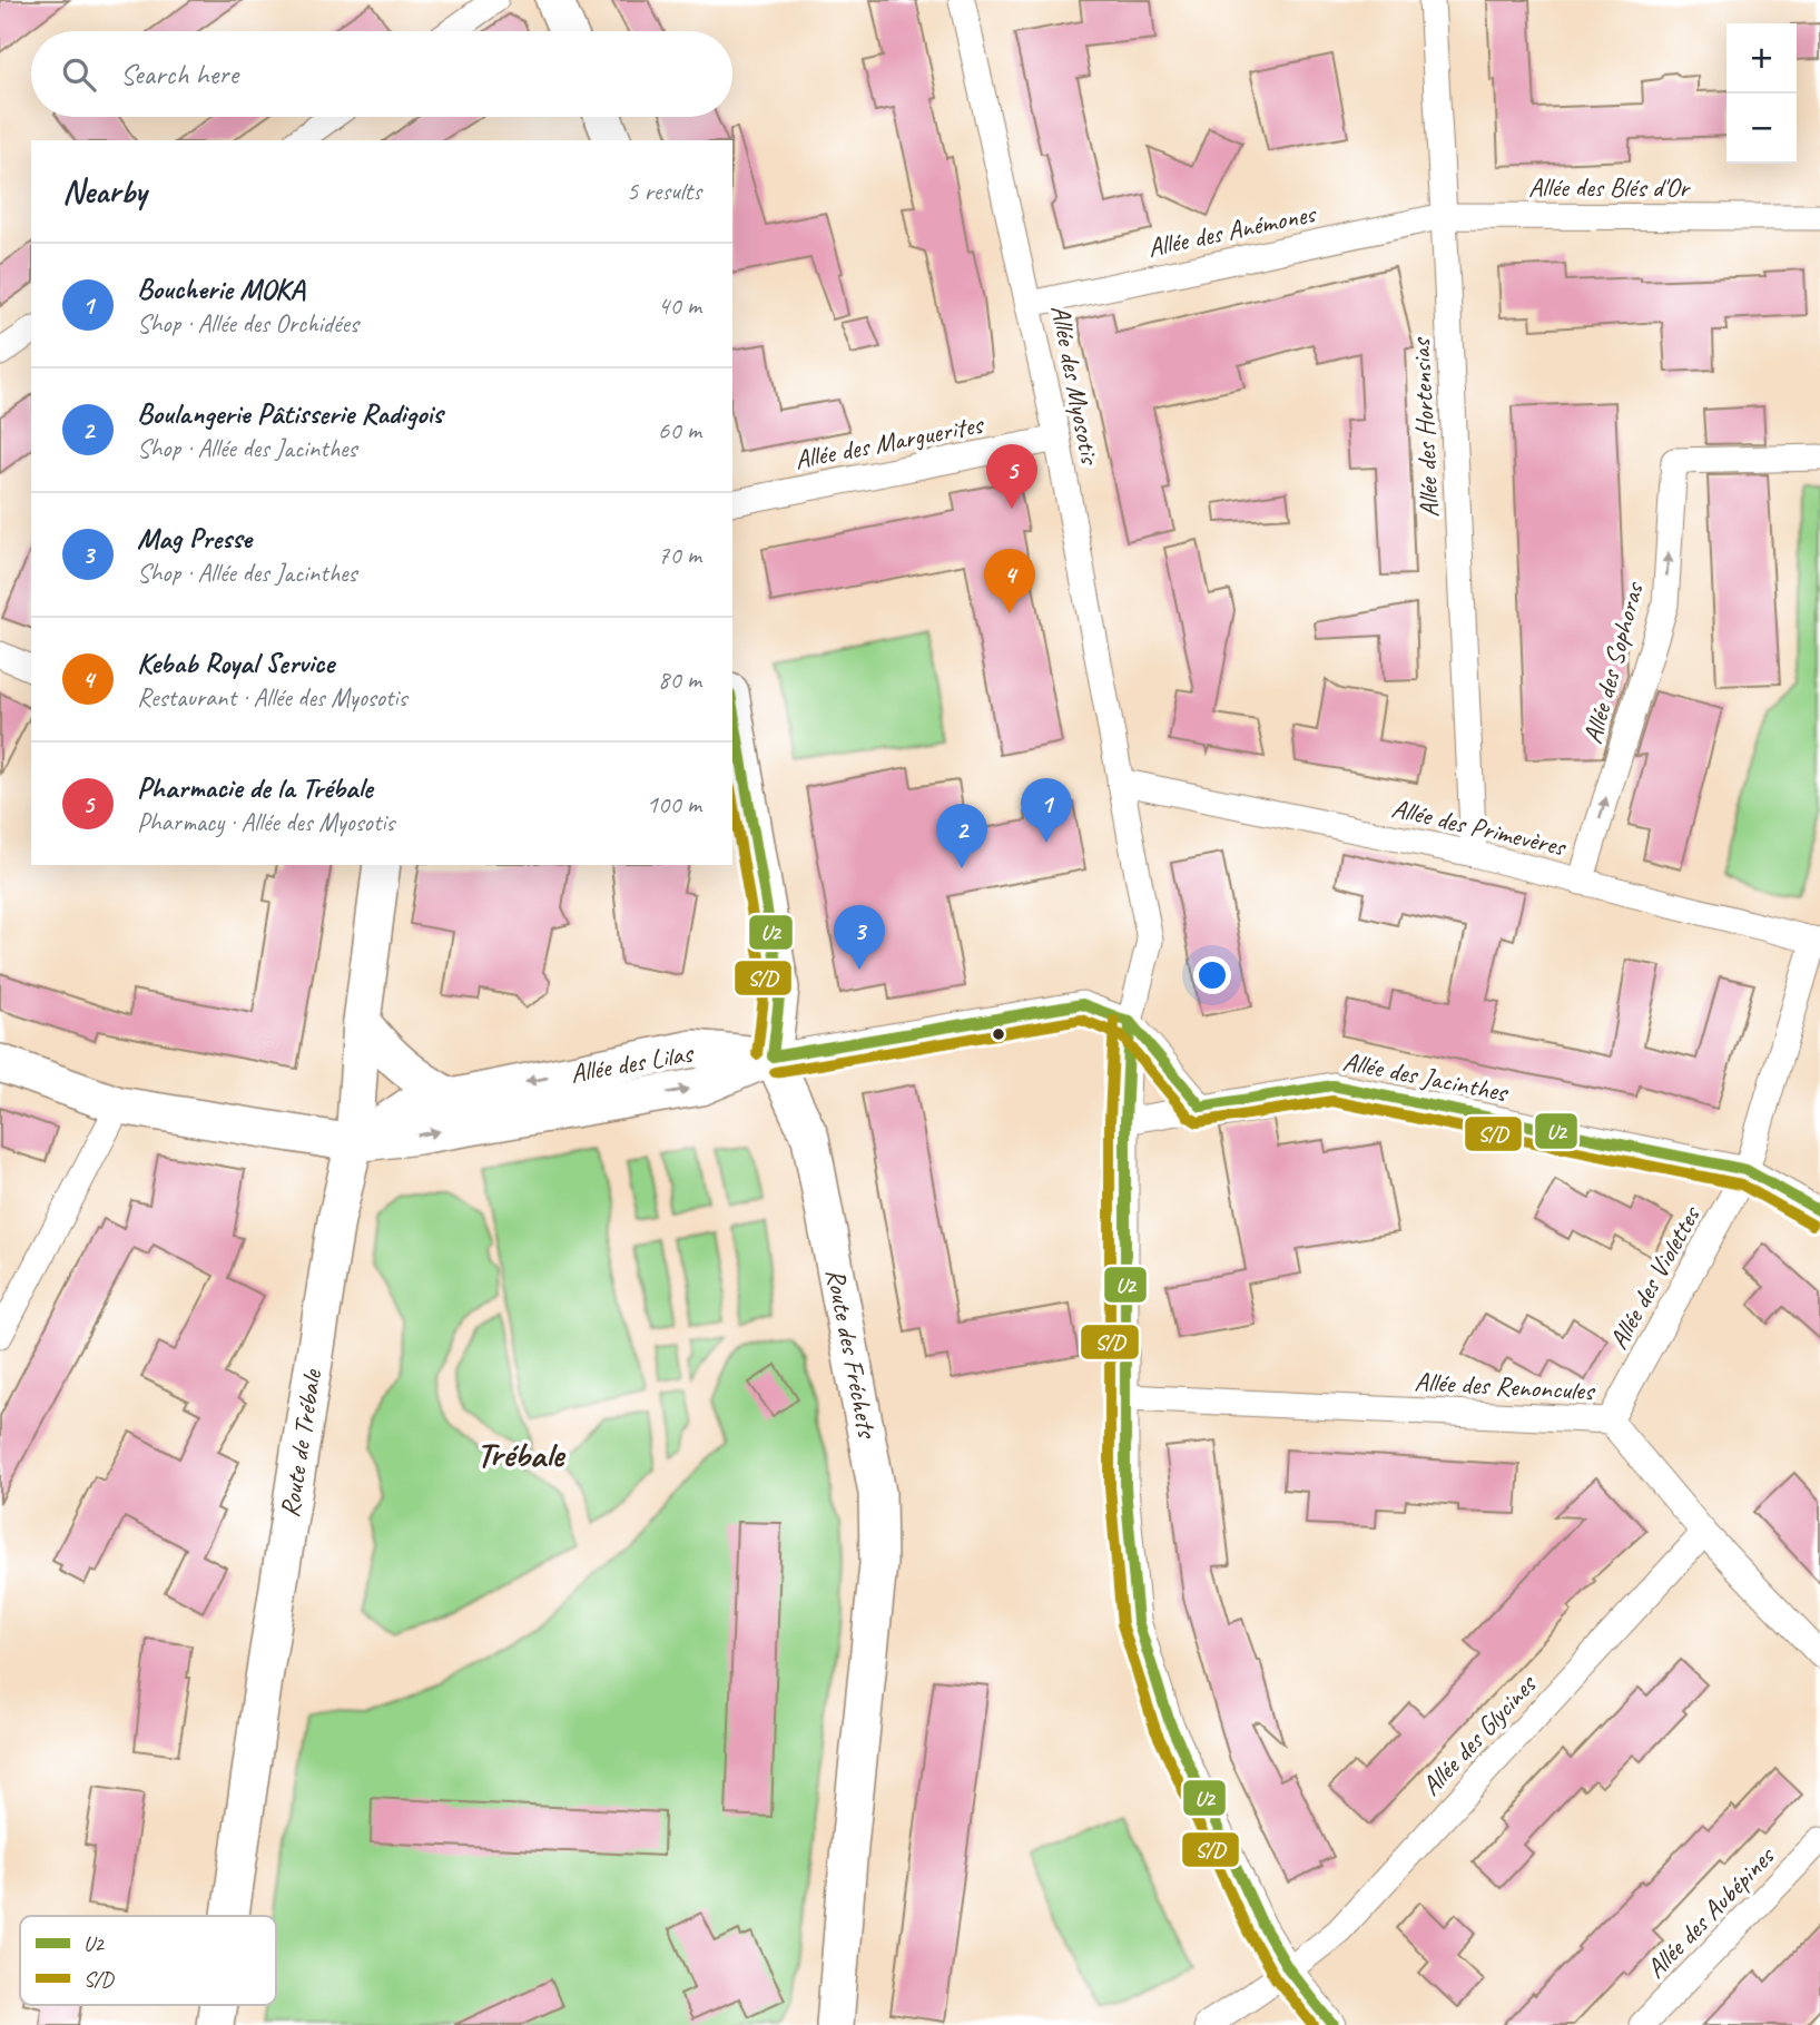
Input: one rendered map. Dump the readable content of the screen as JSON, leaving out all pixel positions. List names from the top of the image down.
{
  "streets": {
    "street": [
      "Allée des Blés d'Or",
      "Allée des Anémones",
      "Allée des Myosotis",
      "Allée des Hortensias",
      "Allée des Marguerites",
      "Allée des Sophoras",
      "Allée des Primevères",
      "Allée des Lilas",
      "Allée des Jacinthes",
      "Allée des Violettes",
      "Route des Fréchets",
      "Allée des Renoncules",
      "Route de Trébale",
      "Allée des Glycines",
      "Allée des Aubépines"
    ]
  },
  "crossings": [
    ["Allée des Blés d'Or", "Allée des Anémones"],
    ["Allée des Blés d'Or", "Allée des Hortensias"],
    ["Allée des Anémones", "Allée des Myosotis"],
    ["Allée des Anémones", "Allée des Hortensias"],
    ["Allée des Myosotis", "Allée des Marguerites"],
    ["Allée des Myosotis", "Allée des Primevères"],
    ["Allée des Myosotis", "Allée des Jacinthes"],
    ["Allée des Myosotis", "Allée des Renoncules"],
    ["Allée des Myosotis", "Allée des Glycines"],
    ["Allée des Hortensias", "Allée des Primevères"],
    ["Allée des Sophoras", "Allée des Primevères"],
    ["Allée des Primevères", "Allée des Violettes"],
    ["Allée des Lilas", "Route des Fréchets"],
    ["Allée des Lilas", "Route de Trébale"],
    ["Allée des Jacinthes", "Allée des Violettes"],
    ["Allée des Violettes", "Allée des Renoncules"],
    ["Allée des Renoncules", "Allée des Glycines"]
  ],
  "one_way": ["Allée des Sophoras"],
  "districts": ["Trébale"],
  "lines": ["transit line U2", "transit line S/D"],
  "legend": ["U2", "S/D"],
  "page": {
    "map_buttons": ["+", "−"],
    "search": "Search here",
    "heading": ["Nearby", "5 results"],
    "list": [
      {
        "mark": "1",
        "name": "Boucherie MOKA",
        "note": "Shop · Allée des Orchidées",
        "value": "40 m"
      },
      {
        "mark": "2",
        "name": "Boulangerie Pâtisserie Radigois",
        "note": "Shop · Allée des Jacinthes",
        "value": "60 m"
      },
      {
        "mark": "3",
        "name": "Mag Presse",
        "note": "Shop · Allée des Jacinthes",
        "value": "70 m"
      },
      {
        "mark": "4",
        "name": "Kebab Royal Service",
        "note": "Restaurant · Allée des Myosotis",
        "value": "80 m"
      },
      {
        "mark": "5",
        "name": "Pharmacie de la Trébale",
        "note": "Pharmacy · Allée des Myosotis",
        "value": "100 m"
      }
    ],
    "pins": [
      "5",
      "4",
      "1",
      "2",
      "3"
    ]
  }
}
